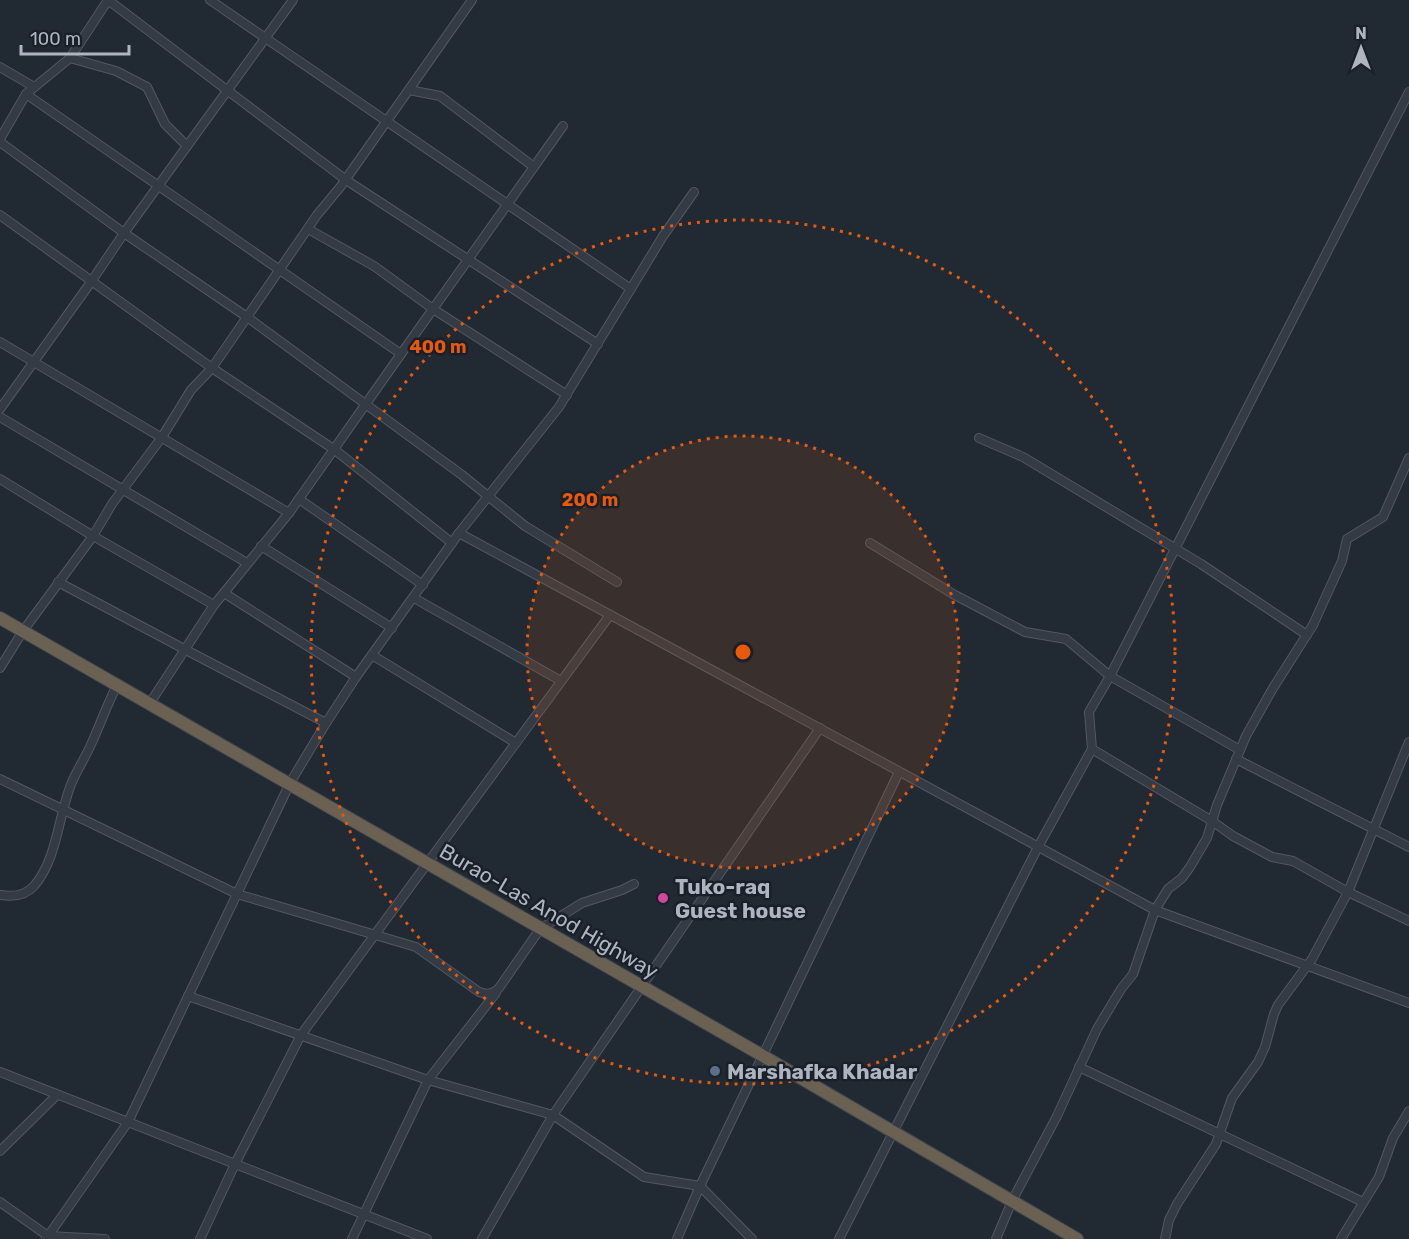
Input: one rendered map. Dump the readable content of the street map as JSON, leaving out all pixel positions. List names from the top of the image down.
{
  "streets": {
    "highway": ["Burao-Las Anod Highway"]
  },
  "places": ["Tuko-raq Guest house", "Marshafka Khadar"],
  "scale_bar": "100 m",
  "north": "top",
  "rings": ["400 m", "200 m"]
}
